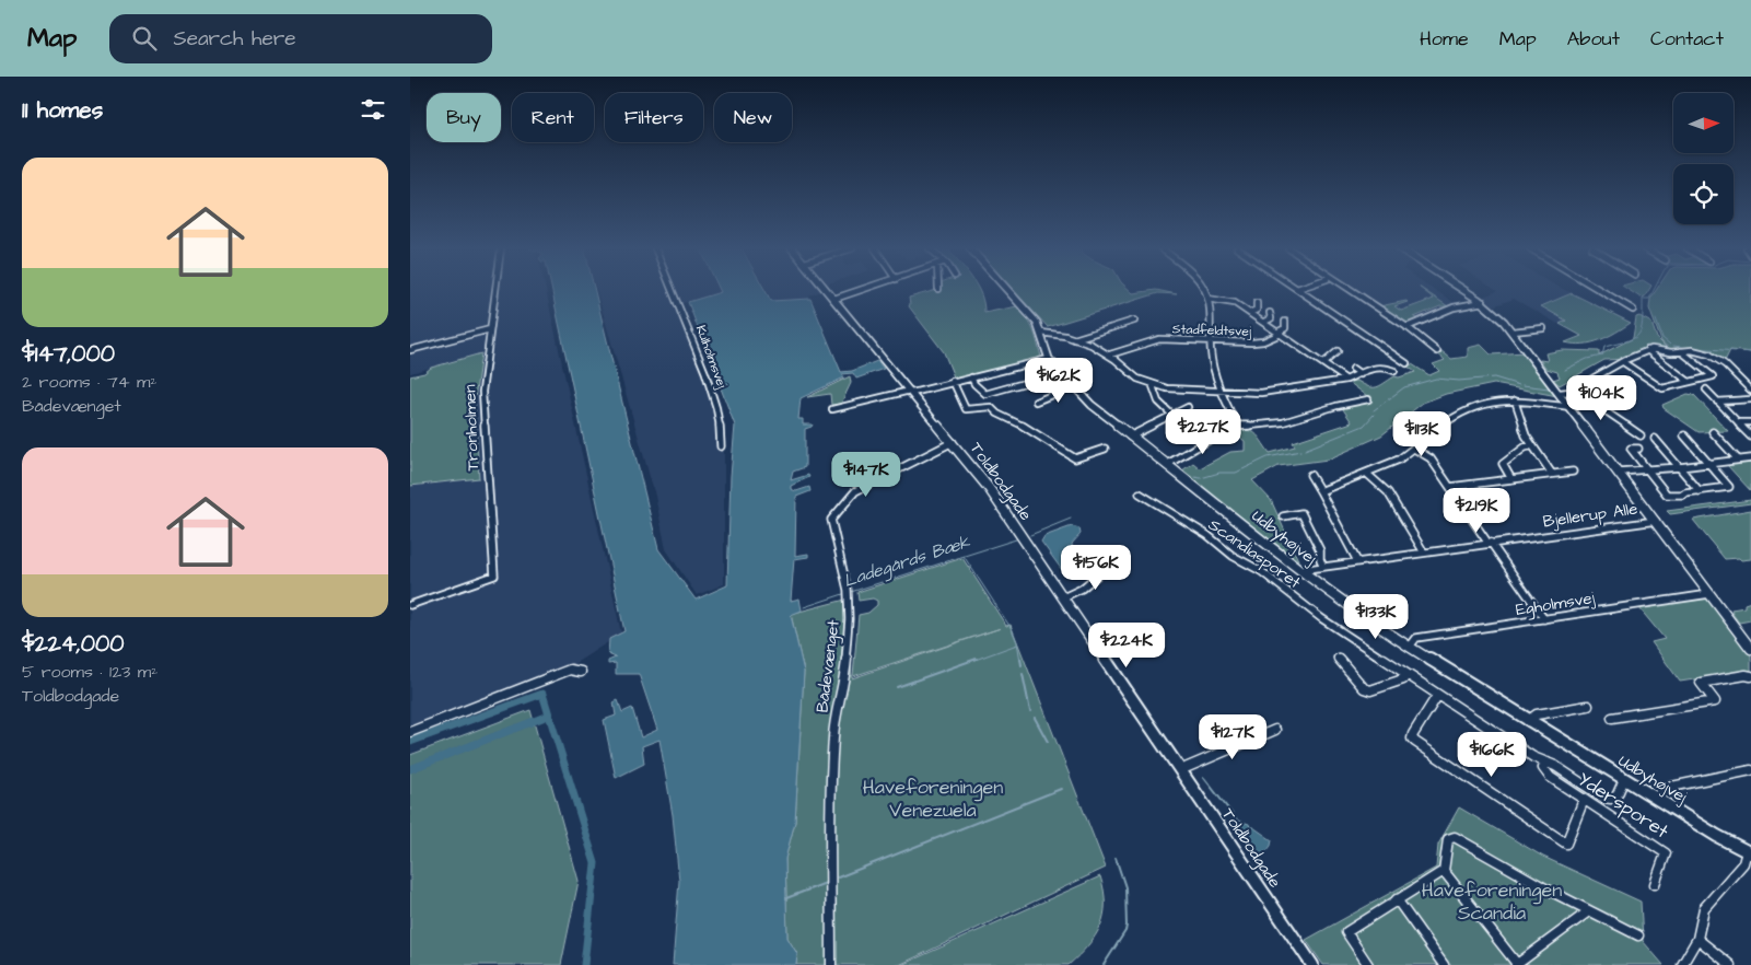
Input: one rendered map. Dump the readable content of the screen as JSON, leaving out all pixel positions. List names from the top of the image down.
{
  "streets": {
    "street": [
      "Stadfeldtsvej",
      "Kulholmsvej",
      "Tronholmen",
      "Toldbodgade",
      "Bjellerup Alle",
      "Udbyhøjvej",
      "Scandiasporet",
      "Egholmsvej",
      "Bådevænget",
      "Ydersporet"
    ]
  },
  "crossings": [
    ["Toldbodgade", "Bådevænget"],
    ["Bjellerup Alle", "Udbyhøjvej"],
    ["Udbyhøjvej", "Scandiasporet"],
    ["Udbyhøjvej", "Egholmsvej"],
    ["Scandiasporet", "Ydersporet"]
  ],
  "water": ["Ladegårds Bæk"],
  "parks": ["Haveforeningen Venezuela", "Haveforeningen Scandia"],
  "north": "right",
  "page": {
    "header": "Map",
    "search": "Search here",
    "nav": [
      "Home",
      "Map",
      "About",
      "Contact"
    ],
    "heading": "11 homes",
    "chip": [
      "Buy",
      "Rent",
      "Filters",
      "New"
    ],
    "list": [
      {
        "name": "$147,000",
        "note": "2 rooms · 74 m² · Bådevænget"
      },
      {
        "name": "$224,000",
        "note": "5 rooms · 123 m² · Toldbodgade"
      }
    ],
    "price": [
      "$162K",
      "$104K",
      "$227K",
      "$113K",
      "$147K",
      "$219K",
      "$156K",
      "$133K",
      "$224K",
      "$127K",
      "$166K"
    ]
  }
}
